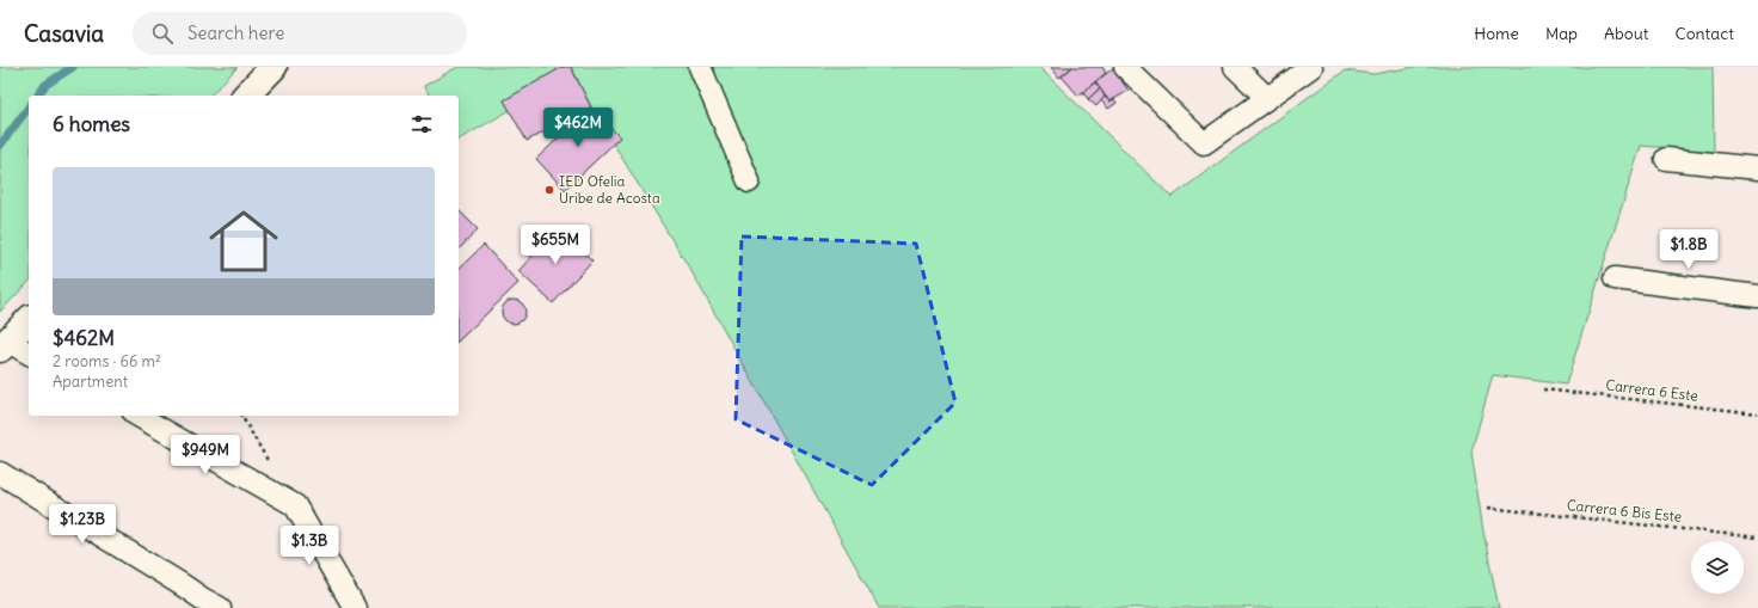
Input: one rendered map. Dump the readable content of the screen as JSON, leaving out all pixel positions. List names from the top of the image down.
{
  "streets": {
    "path": ["Carrera 6 Este", "Carrera 6 Bis Este"]
  },
  "places": ["IED Ofelia Uribe de Acosta"],
  "page": {
    "header": "Casavia",
    "search": "Search here",
    "nav": [
      "Home",
      "Map",
      "About",
      "Contact"
    ],
    "heading": "6 homes",
    "price": [
      "$462M",
      "$655M",
      "$1.8B",
      "$949M",
      "$1.23B",
      "$1.3B"
    ],
    "list": [
      {
        "name": "$462M",
        "note": "2 rooms · 66 m² · Apartment"
      }
    ]
  }
}
